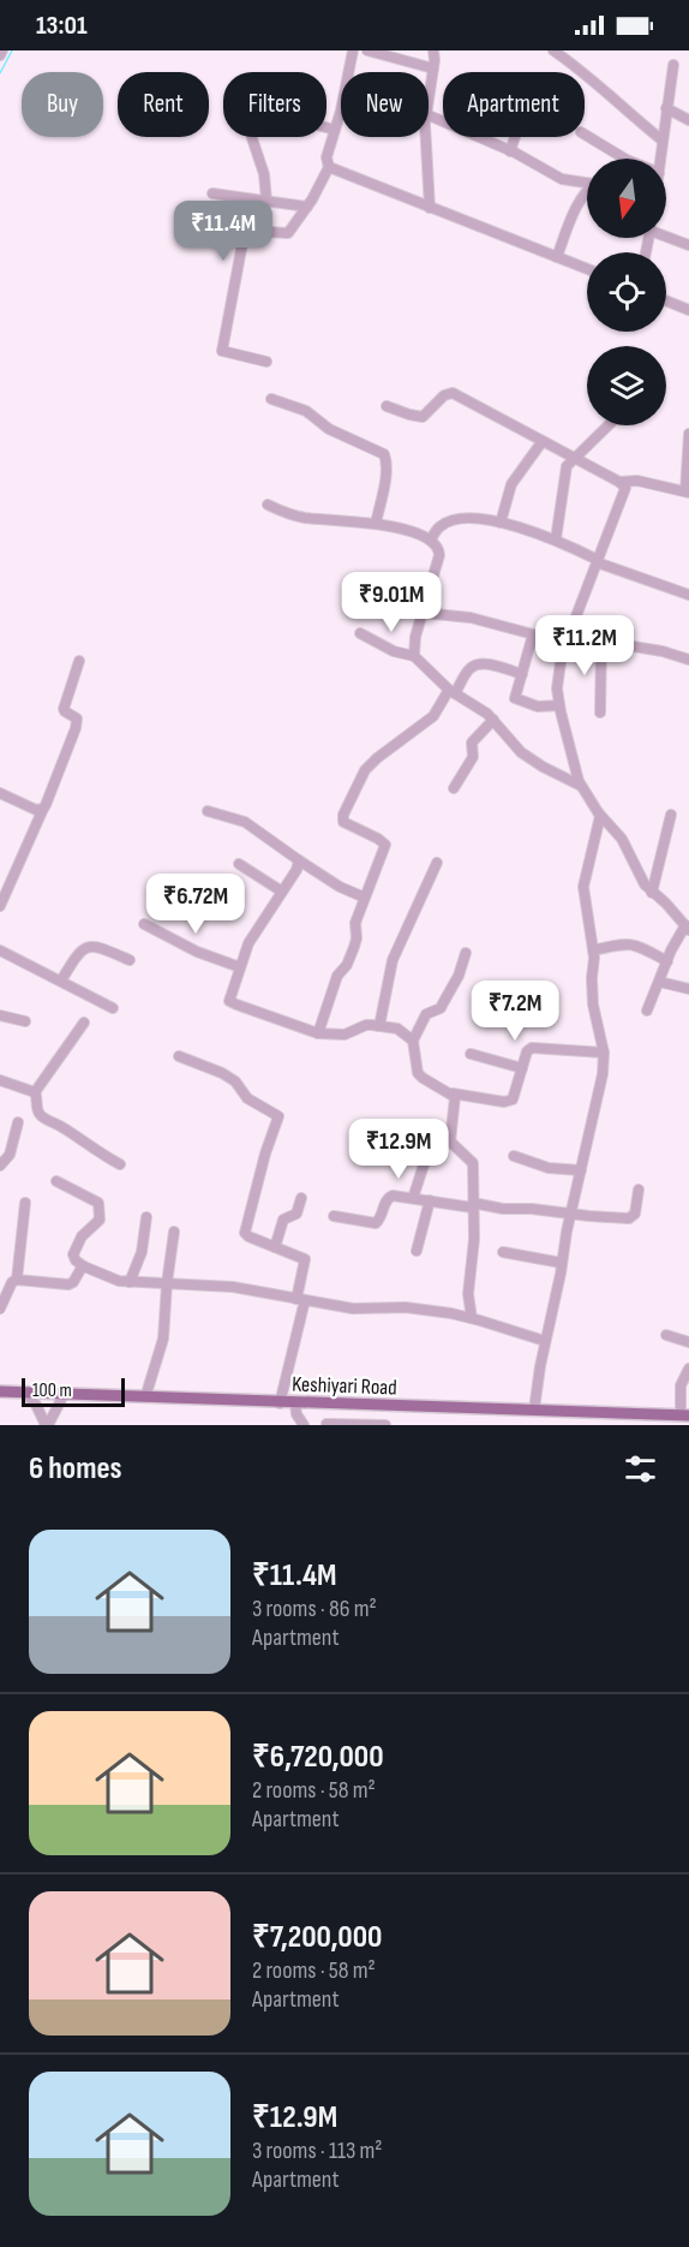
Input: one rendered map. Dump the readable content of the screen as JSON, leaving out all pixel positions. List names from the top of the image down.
{
  "streets": {
    "main road": ["Keshiyari Road"]
  },
  "scale_bar": "100 m",
  "north": "bottom",
  "page": {
    "status": "13:01",
    "chip": [
      "Buy",
      "Rent",
      "Filters",
      "New",
      "Apartment"
    ],
    "price": [
      "₹11.4M",
      "₹9.01M",
      "₹11.2M",
      "₹6.72M",
      "₹7.2M",
      "₹12.9M"
    ],
    "scale": "100 m",
    "heading": "6 homes",
    "list": [
      {
        "name": "₹11.4M",
        "note": "3 rooms · 86 m² · Apartment"
      },
      {
        "name": "₹6,720,000",
        "note": "2 rooms · 58 m² · Apartment"
      },
      {
        "name": "₹7,200,000",
        "note": "2 rooms · 58 m² · Apartment"
      },
      {
        "name": "₹12.9M",
        "note": "3 rooms · 113 m² · Apartment"
      }
    ]
  }
}
